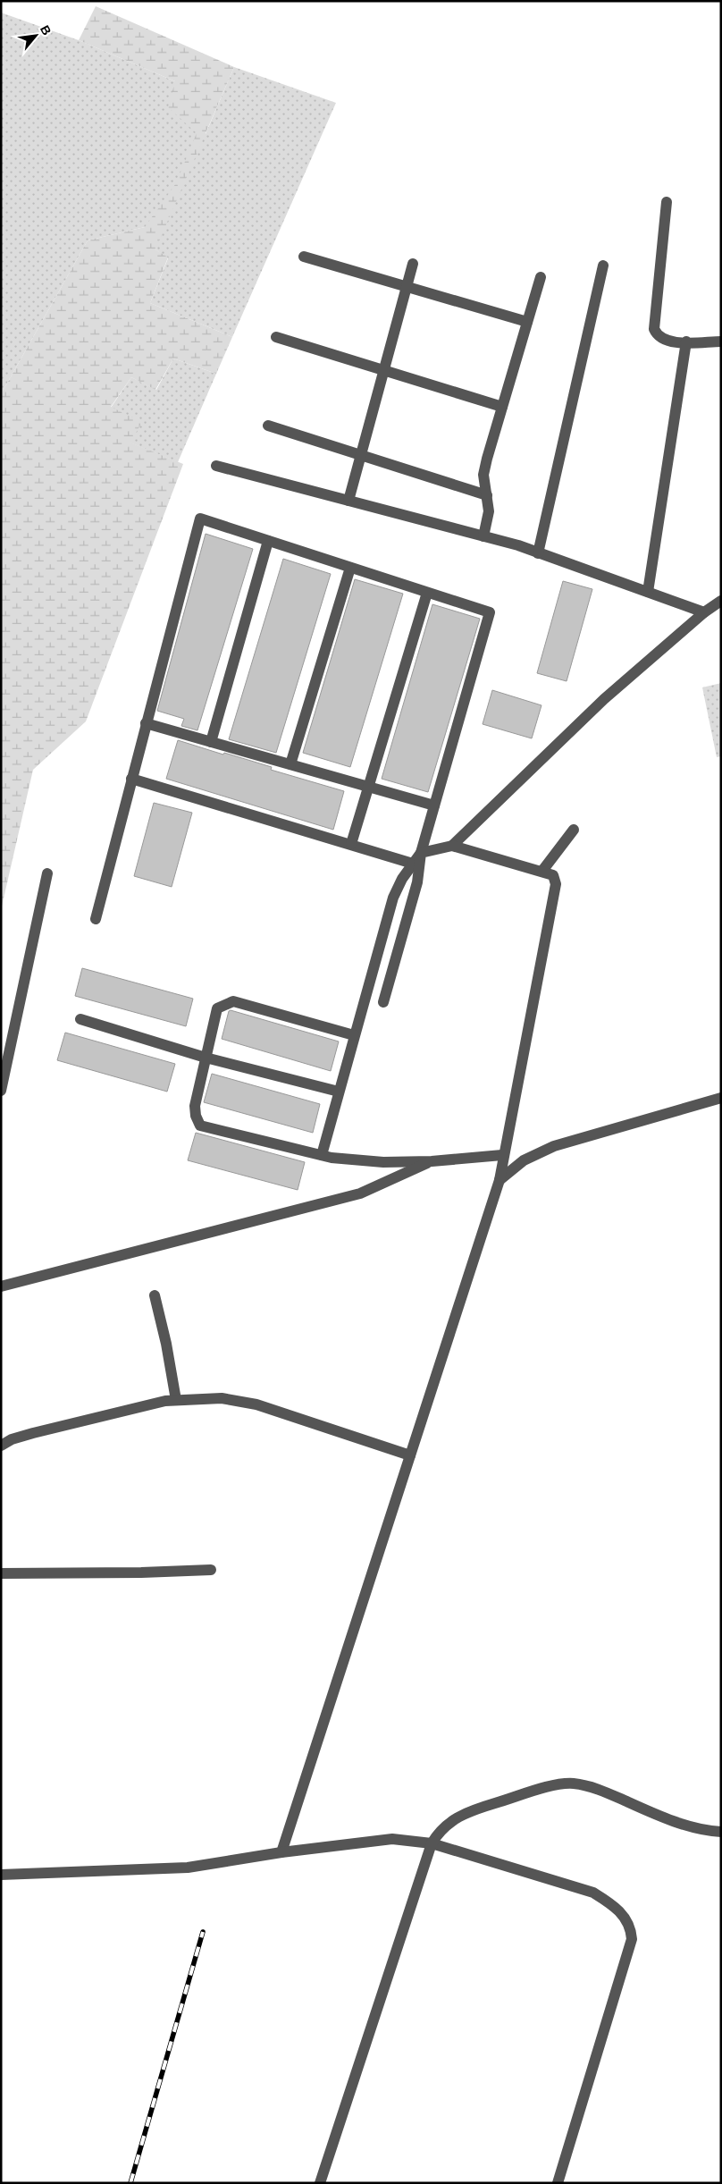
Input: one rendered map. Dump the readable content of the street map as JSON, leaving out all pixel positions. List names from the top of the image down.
{
  "north": "top right"
}
